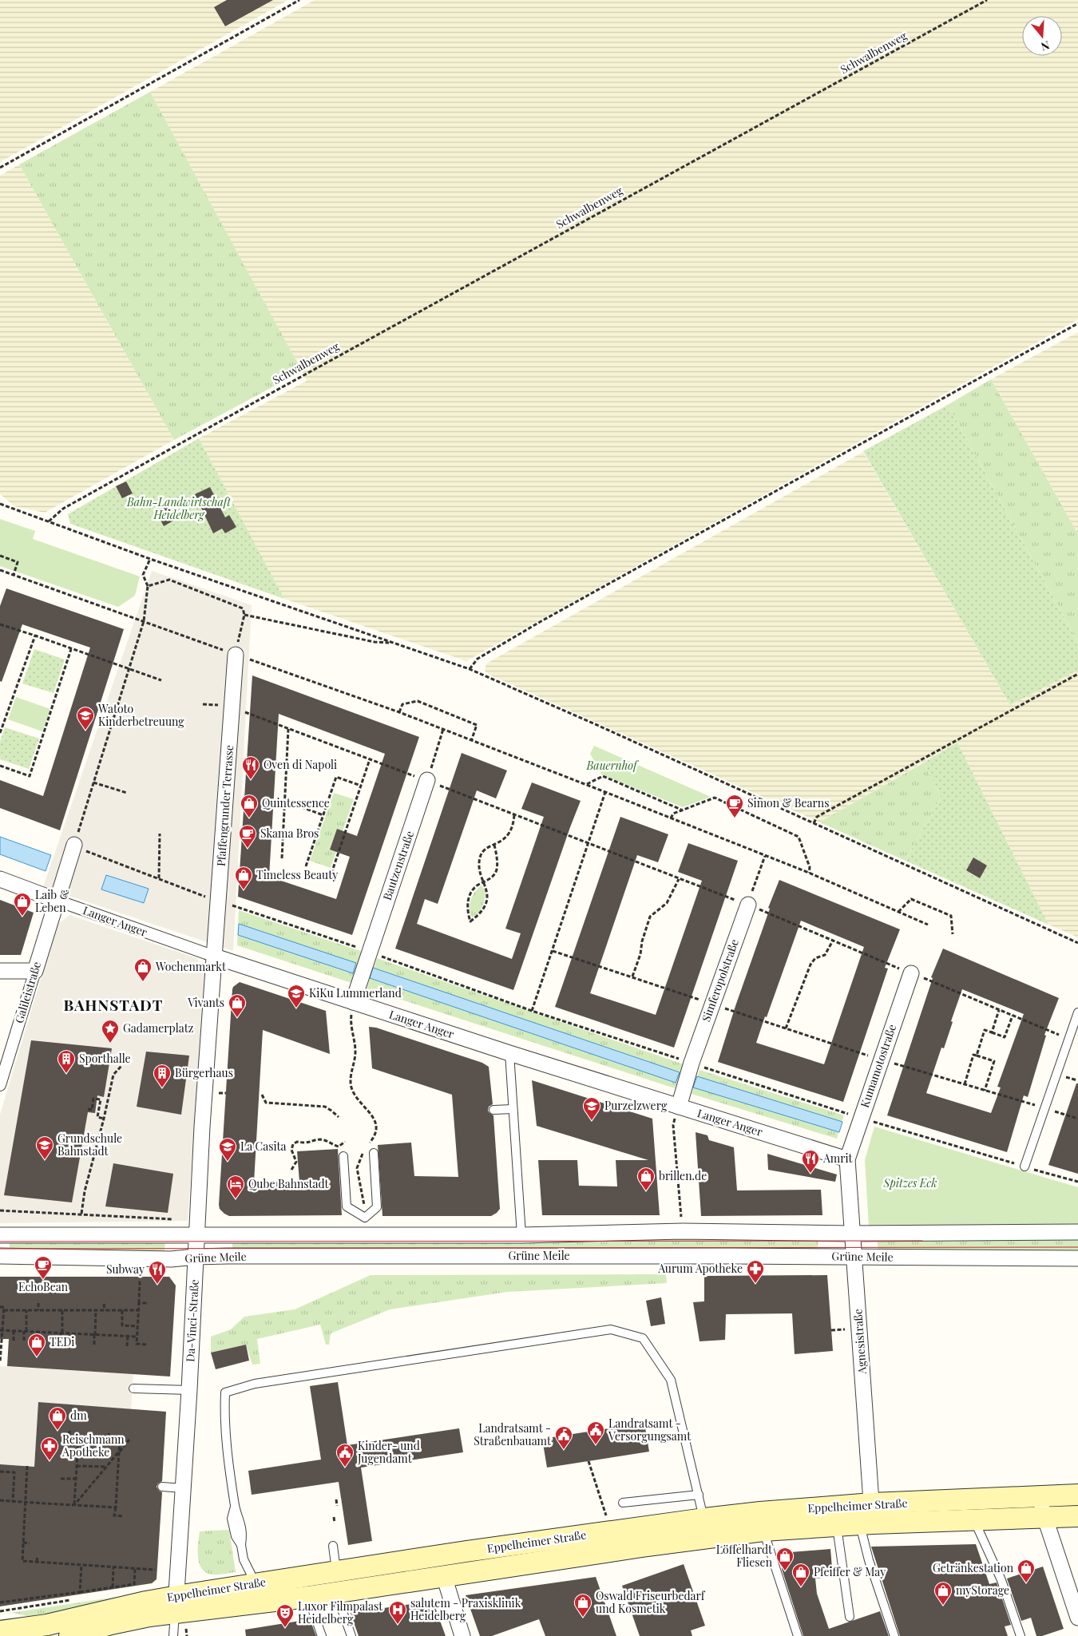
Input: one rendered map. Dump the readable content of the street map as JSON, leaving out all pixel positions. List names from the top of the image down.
{
  "streets": {
    "main road": ["Eppelheimer Straße"],
    "street": [
      "Pfaffengrunder Terrasse",
      "Bautzenstraße",
      "Langer Anger",
      "Simferopolstraße",
      "Galileistraße",
      "Kumamotostraße",
      "Grüne Meile",
      "Da-Vinci-Straße",
      "Agnesistraße"
    ],
    "path": ["Schwalbenweg"]
  },
  "crossings": [
    ["Pfaffengrunder Terrasse", "Langer Anger"],
    ["Pfaffengrunder Terrasse", "Da-Vinci-Straße"],
    ["Bautzenstraße", "Langer Anger"],
    ["Langer Anger", "Simferopolstraße"],
    ["Langer Anger", "Galileistraße"],
    ["Langer Anger", "Kumamotostraße"],
    ["Langer Anger", "Da-Vinci-Straße"],
    ["Langer Anger", "Agnesistraße"],
    ["Kumamotostraße", "Agnesistraße"],
    ["Grüne Meile", "Da-Vinci-Straße"],
    ["Grüne Meile", "Agnesistraße"],
    ["Da-Vinci-Straße", "Eppelheimer Straße"],
    ["Agnesistraße", "Eppelheimer Straße"]
  ],
  "districts": ["BAHNSTADT"],
  "parks": ["Bahn-Landwirtschaft Heidelberg", "Bauernhof", "Spitzes Eck"],
  "places": {
    "school or university": [
      "Watoto Kinderbetreuung",
      "KiKu Lummerland",
      "Purzelzwerg",
      "Grundschule Bahnstadt",
      "La Casita"
    ],
    "restaurant": ["Oven di Napoli", "Amrit", "Subway"],
    "shop": [
      "Quintessence",
      "Timeless Beauty",
      "Laib & Leben",
      "Wochenmarkt",
      "Vivants",
      "brillen.de",
      "TEDi",
      "dm",
      "Löffelhardt Fliesen",
      "Getränkestation",
      "Pfeiffer & May",
      "myStorage",
      "Oswald Friseurbedarf und Kosmetik"
    ],
    "cafe": ["Simon & Bearns", "Skama Bros", "EchoBean"],
    "place": ["Gadamerplatz"],
    "building": ["Sporthalle", "Bürgerhaus"],
    "hotel": ["Qube Bahnstadt"],
    "pharmacy": ["Aurum Apotheke", "Reischmann Apotheke"],
    "public building": ["Landratsamt - Versorgungsamt", "Landratsamt - Straßenbauamt", "Kinder- und Jugendamt"],
    "hospital": ["salutem - Praxisklinik Heidelberg"],
    "theatre": ["Luxor Filmpalast Heidelberg"]
  },
  "north": "bottom"
}
